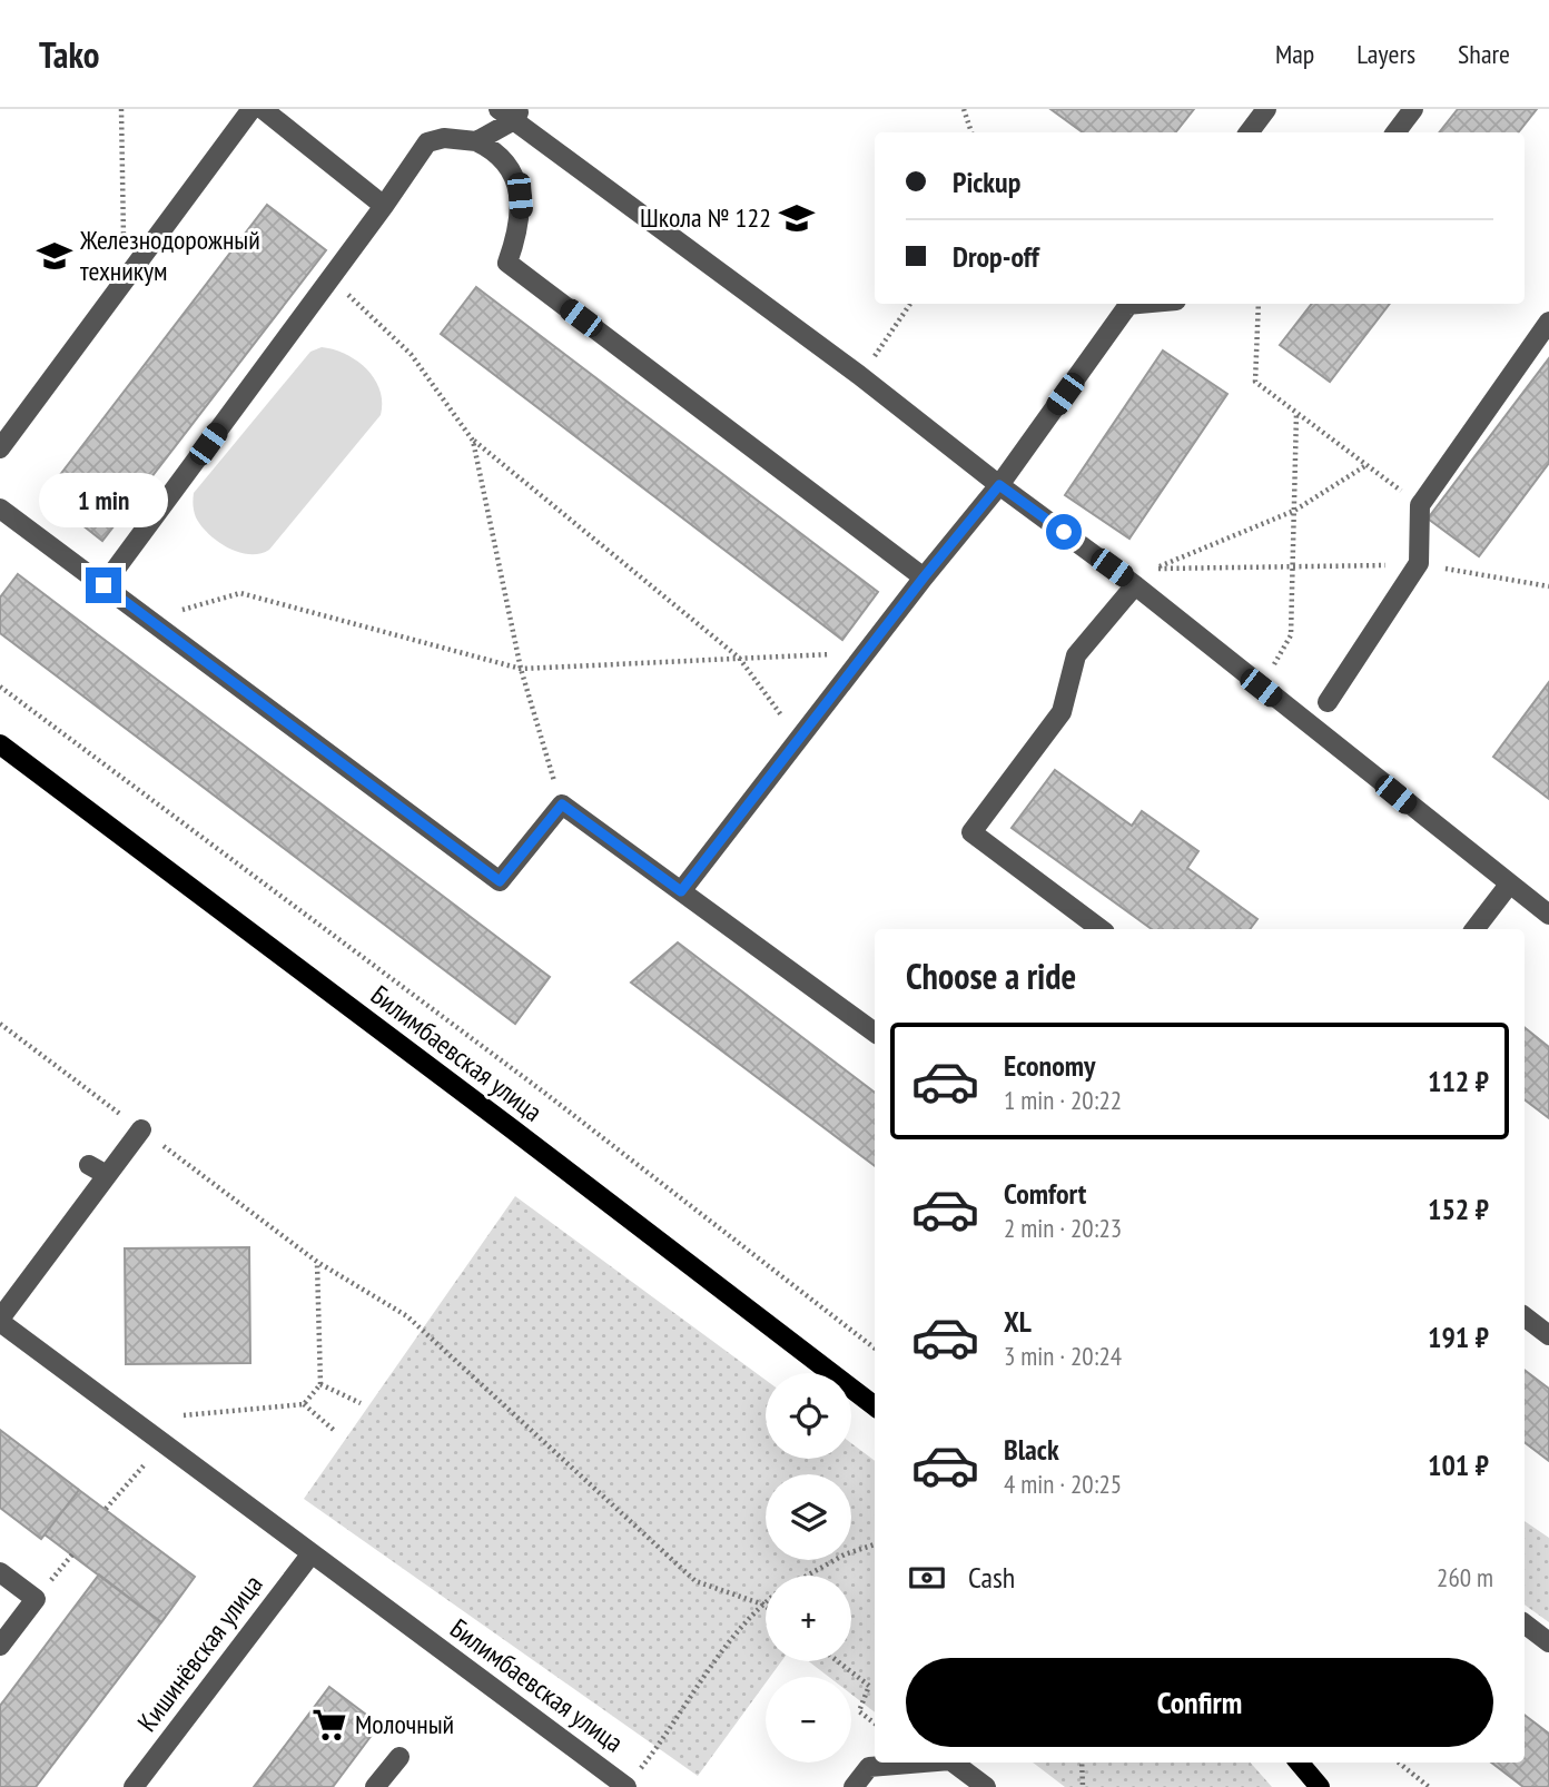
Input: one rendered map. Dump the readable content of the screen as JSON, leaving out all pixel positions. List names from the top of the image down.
{
  "streets": {
    "main road": ["Билимбаевская улица"],
    "street": ["Кишинёвская улица"]
  },
  "crossings": [
    ["Билимбаевская улица", "Кишинёвская улица"]
  ],
  "places": {
    "school or university": ["Школа № 122", "Железнодорожный техникум"],
    "supermarket": ["Молочный"]
  },
  "page": {
    "header": "Tako",
    "nav": ["Map", "Layers", "Share"],
    "banner": ["Pickup", "Drop-off"],
    "bubble": "1 min",
    "heading": "Choose a ride",
    "list": [
      {
        "name": "Economy",
        "note": "1 min · 20:22",
        "value": "112 ₽"
      },
      {
        "name": "Comfort",
        "note": "2 min · 20:23",
        "value": "152 ₽"
      },
      {
        "name": "XL",
        "note": "3 min · 20:24",
        "value": "191 ₽"
      },
      {
        "name": "Black",
        "note": "4 min · 20:25",
        "value": "101 ₽"
      }
    ],
    "map_buttons": ["+", "−"],
    "pay": ["Cash", "260 m"],
    "buttons": "Confirm"
  }
}
